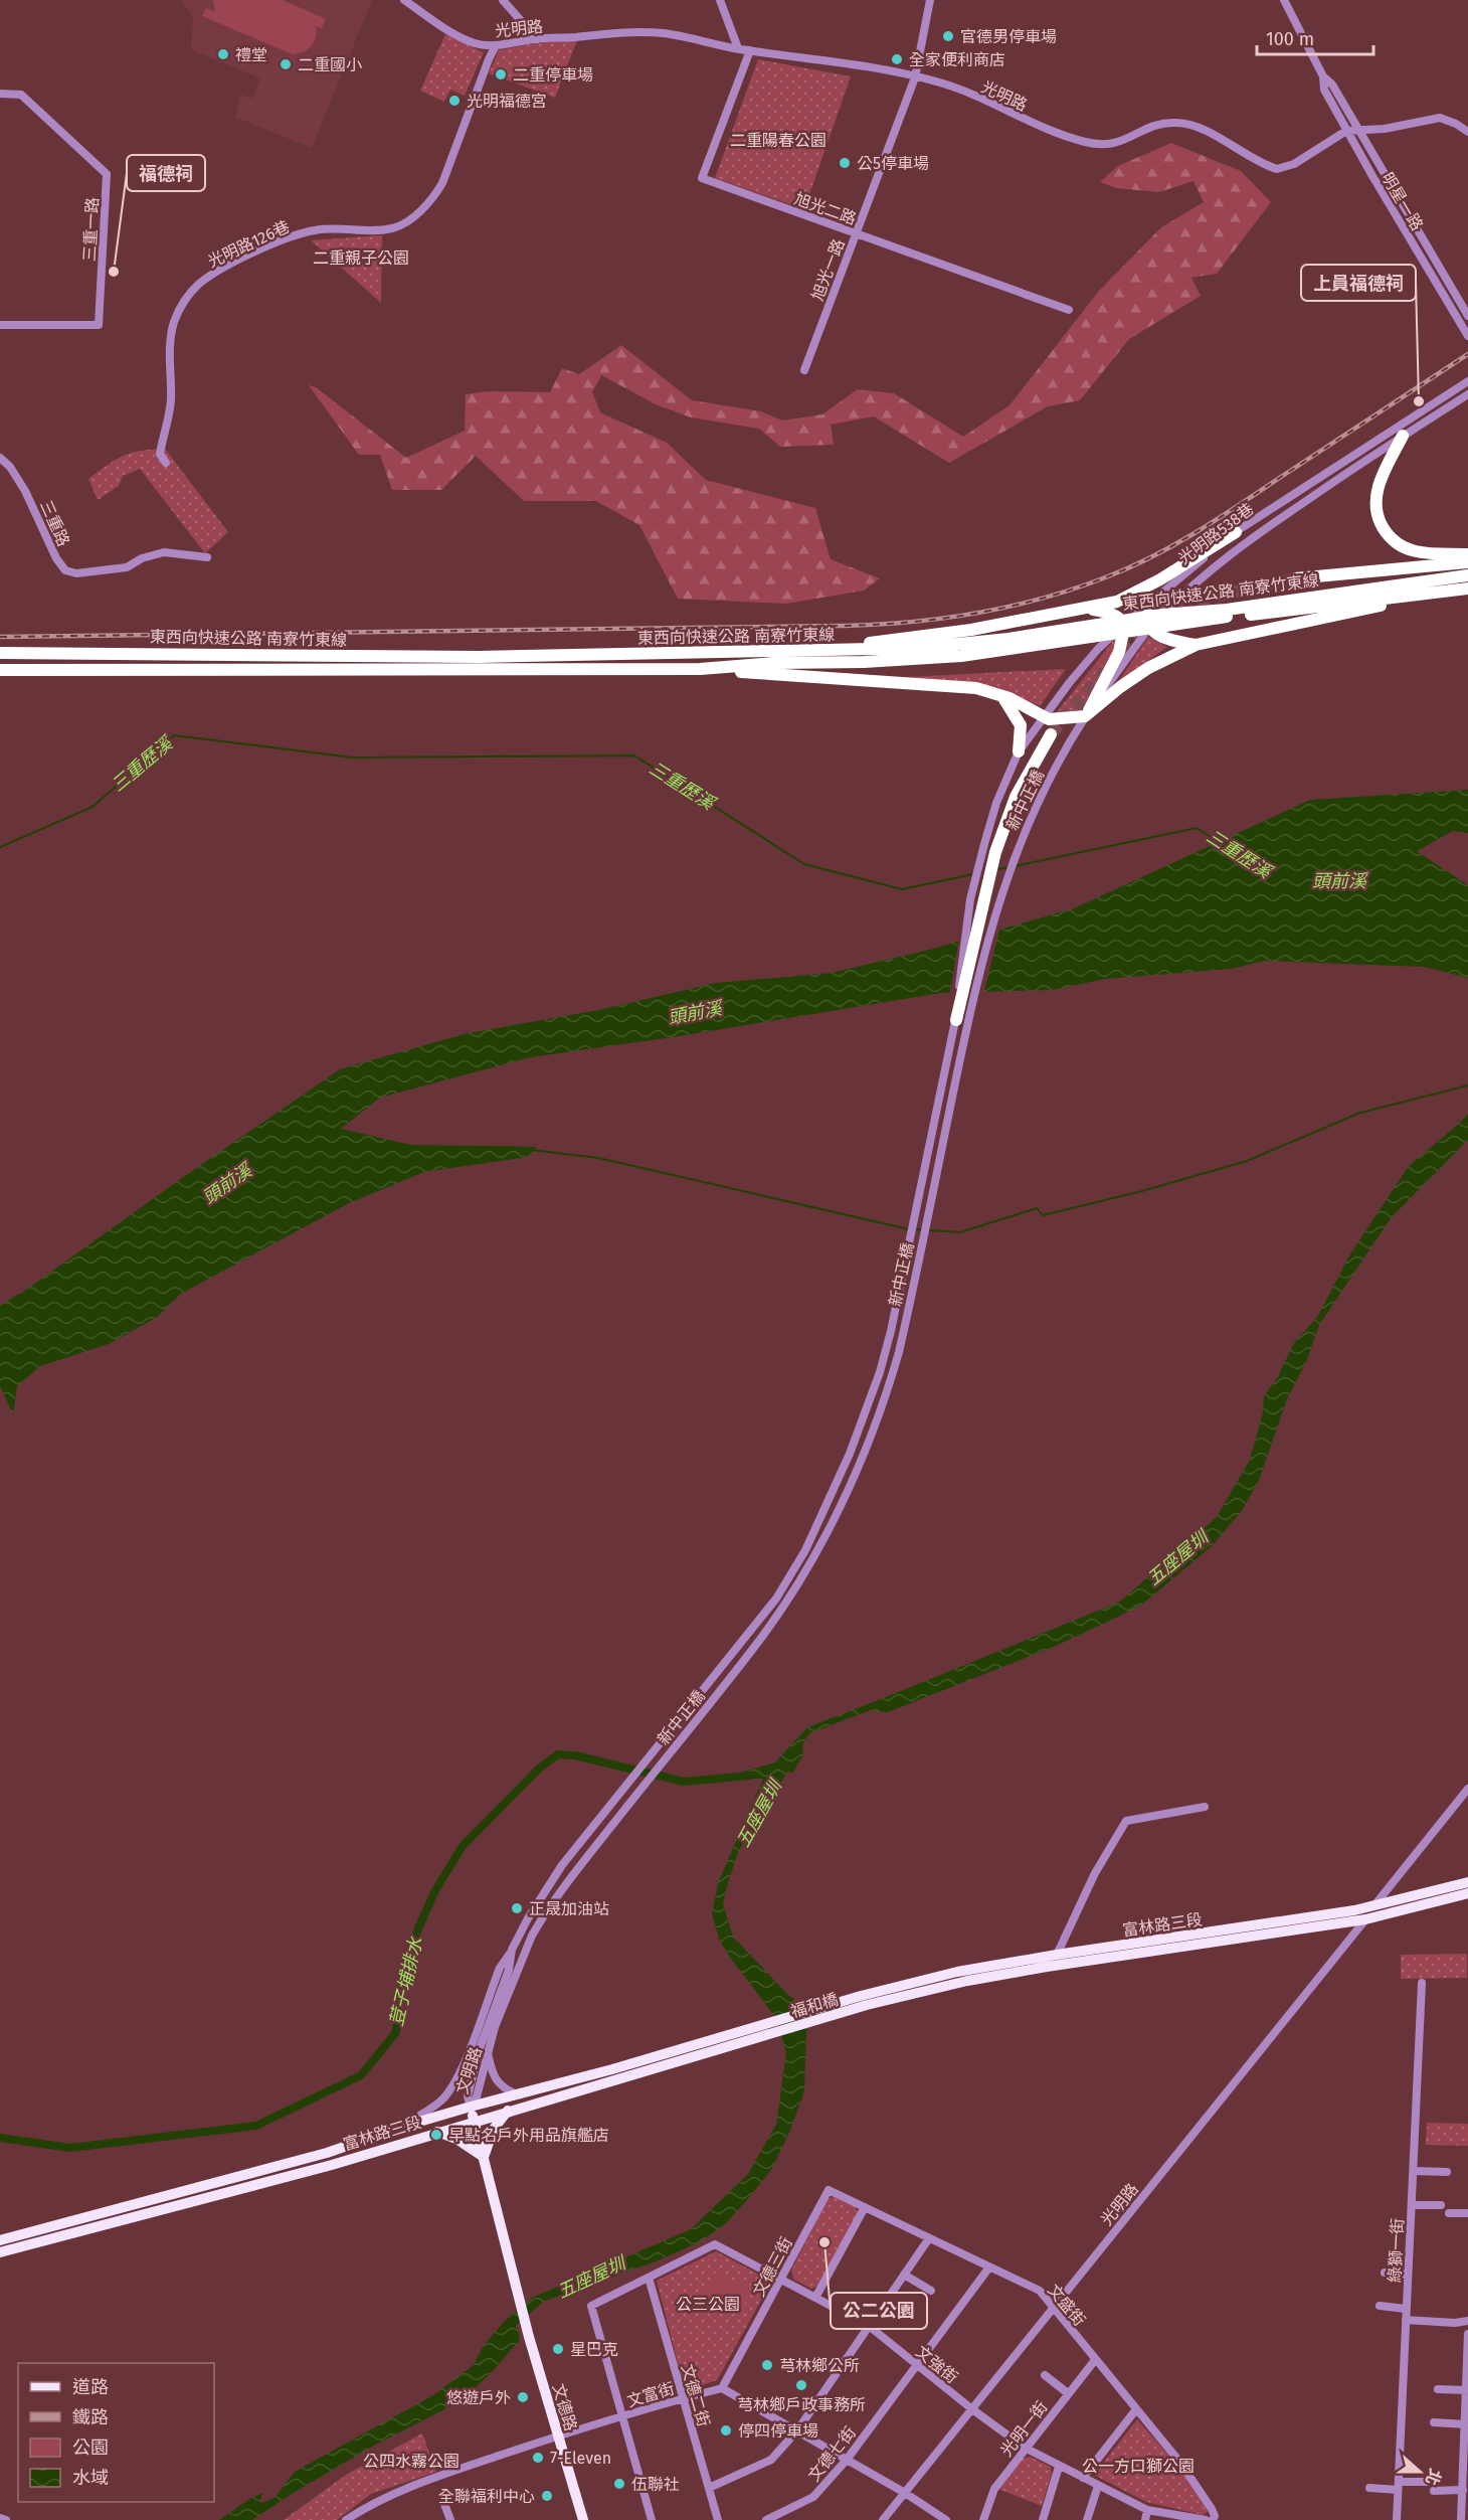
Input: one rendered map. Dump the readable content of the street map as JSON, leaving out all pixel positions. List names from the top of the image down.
{
  "streets": {
    "highway": ["東西向快速公路 南寮竹東線"],
    "main road": ["富林路三段", "福和橋", "文德路"],
    "street": [
      "光明路",
      "明星一路",
      "旭光二路",
      "三重一路",
      "光明路126巷",
      "旭光一路",
      "三重路",
      "光明路538巷",
      "新中正橋",
      "文明路",
      "綠獅一街",
      "文德三街",
      "文盛街",
      "文強街",
      "文富街",
      "文德二街",
      "光明一街",
      "文德七街"
    ]
  },
  "crossings": [
    ["光明路", "旭光二路"],
    ["光明路", "光明路126巷"],
    ["光明路", "旭光一路"],
    ["光明路", "富林路三段"],
    ["光明路", "文盛街"],
    ["光明路", "文強街"],
    ["旭光二路", "旭光一路"],
    ["光明路538巷", "新中正橋"],
    ["新中正橋", "文明路"],
    ["富林路三段", "福和橋"],
    ["富林路三段", "文明路"],
    ["文德三街", "文盛街"],
    ["文德三街", "文強街"],
    ["文德三街", "文富街"],
    ["文盛街", "光明一街"],
    ["文盛街", "文德七街"],
    ["文強街", "文富街"],
    ["文強街", "文德二街"],
    ["文強街", "光明一街"],
    ["文強街", "文德七街"],
    ["文富街", "文德二街"],
    ["文富街", "文德路"]
  ],
  "water": [
    "三重歷溪",
    "頭前溪",
    "五座屋圳",
    "荳子埔排水"
  ],
  "parks": [
    "二重陽春公園",
    "二重親子公園",
    "公三公園",
    "公四水霧公園",
    "公一方口獅公園"
  ],
  "places": [
    "官德男停車場",
    "禮堂",
    "全家便利商店",
    "二重國小",
    "二重停車場",
    "光明福德宮",
    "公5停車場",
    "福德祠",
    "上員福德祠",
    "正晟加油站",
    "早點名戶外用品旗艦店",
    "公二公園",
    "星巴克",
    "芎林鄉公所",
    "芎林鄉戶政事務所",
    "悠遊戶外",
    "停四停車場",
    "7-Eleven",
    "伍聯社",
    "全聯福利中心"
  ],
  "legend": [
    "道路",
    "鐵路",
    "公園",
    "水域"
  ],
  "scale_bar": "100 m",
  "north": "right"
}
